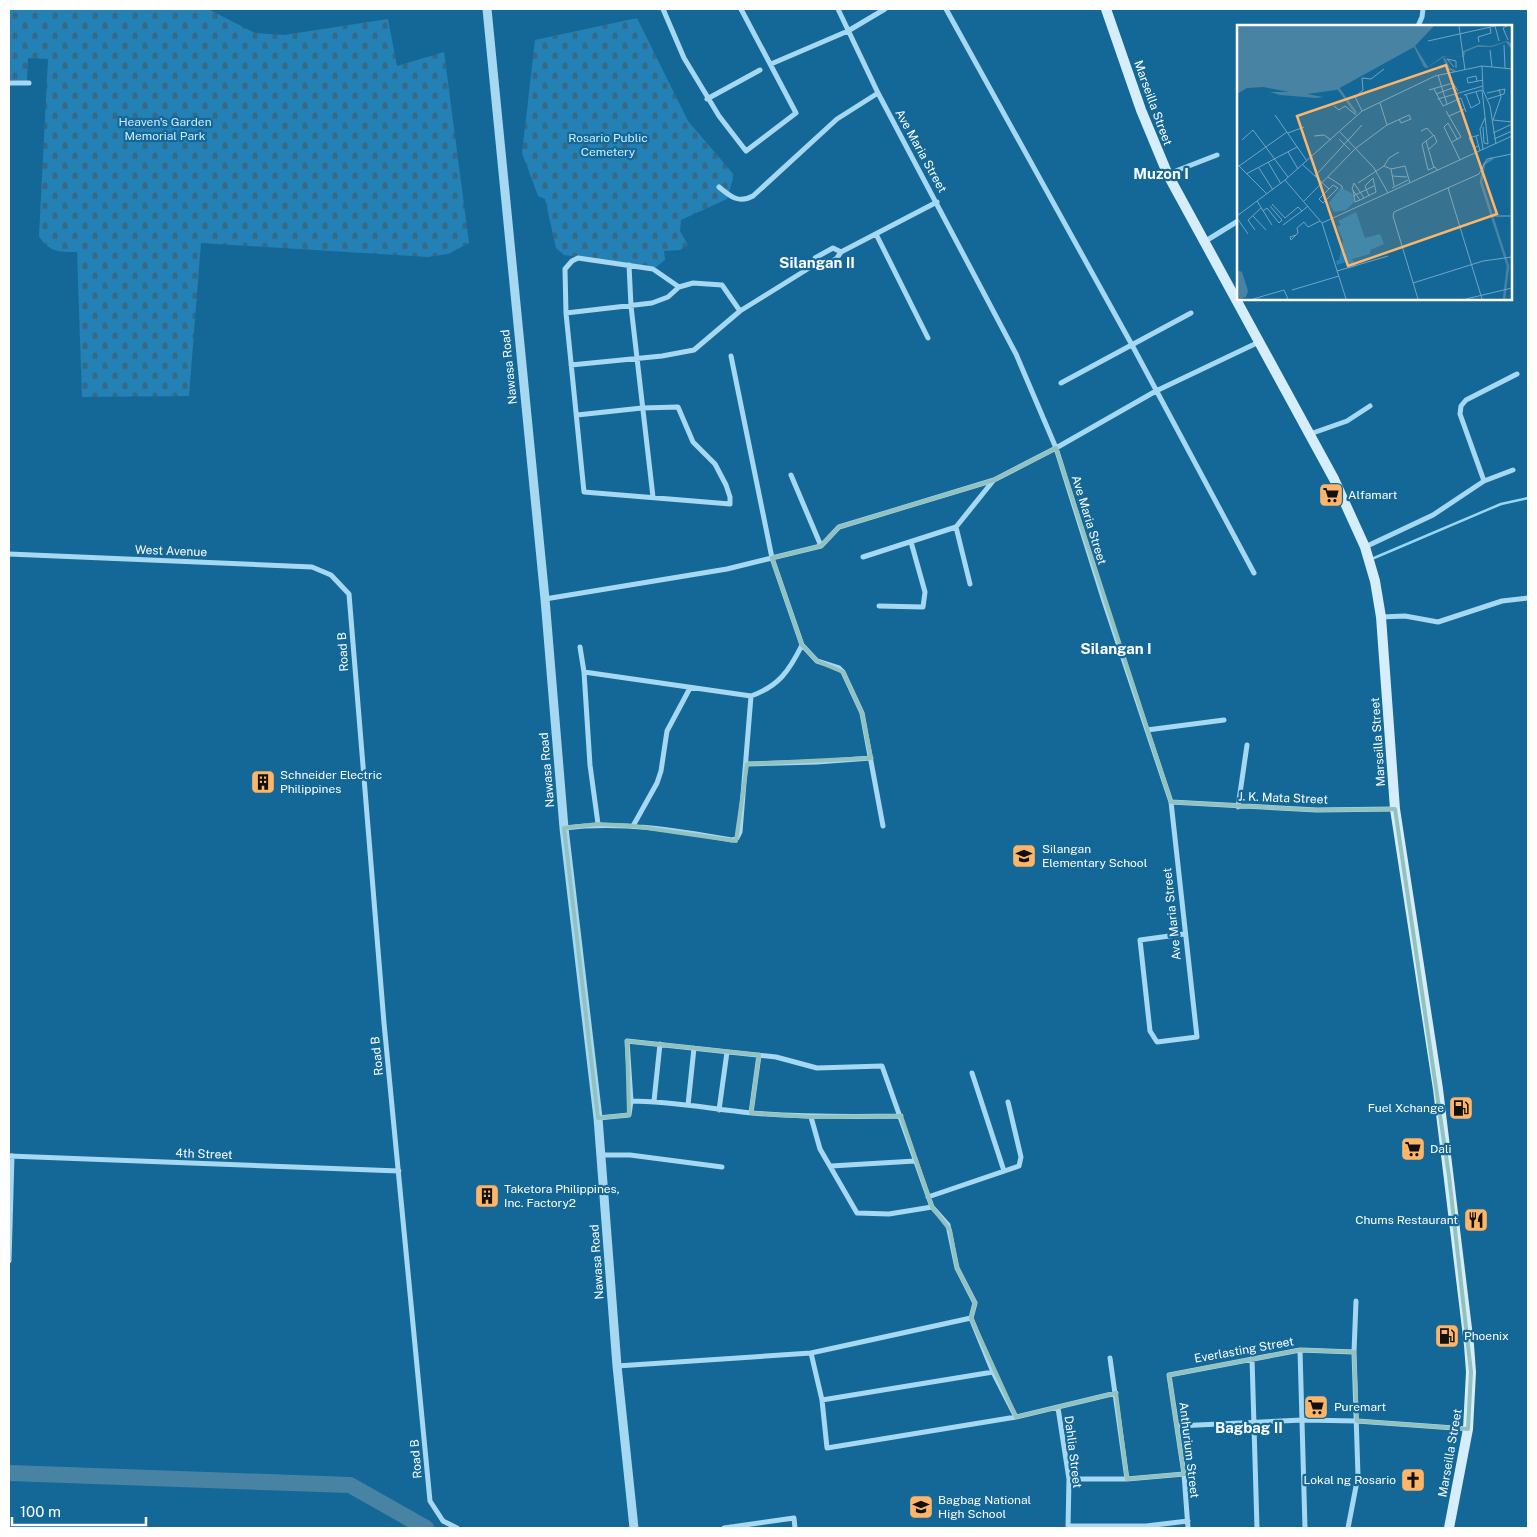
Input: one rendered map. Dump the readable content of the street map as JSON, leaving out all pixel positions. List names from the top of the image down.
{
  "streets": {
    "main road": ["Marseilla Street"],
    "street": [
      "Ave Maria Street",
      "Nawasa Road",
      "West Avenue",
      "Road B",
      "J. K. Mata Street",
      "4th Street",
      "Everlasting Street",
      "Anthurium Street",
      "Dahlia Street"
    ]
  },
  "crossings": [
    ["Marseilla Street", "J. K. Mata Street"],
    ["Ave Maria Street", "J. K. Mata Street"],
    ["West Avenue", "Road B"],
    ["Road B", "4th Street"],
    ["Everlasting Street", "Anthurium Street"]
  ],
  "districts": [
    "Muzon I",
    "Silangan II",
    "Silangan I",
    "Bagbag II"
  ],
  "parks": ["Heaven's Garden Memorial Park", "Rosario Public Cemetery"],
  "places": {
    "supermarket": ["Alfamart", "Dali", "Puremart"],
    "building": ["Schneider Electric Philippines", "Taketora Philippines, Inc. Factory2"],
    "school or university": ["Silangan Elementary School", "Bagbag National High School"],
    "fuel station": ["Fuel Xchange", "Phoenix"],
    "restaurant": ["Chums Restaurant"],
    "church": ["Lokal ng Rosario"]
  },
  "scale_bar": "100 m"
}
